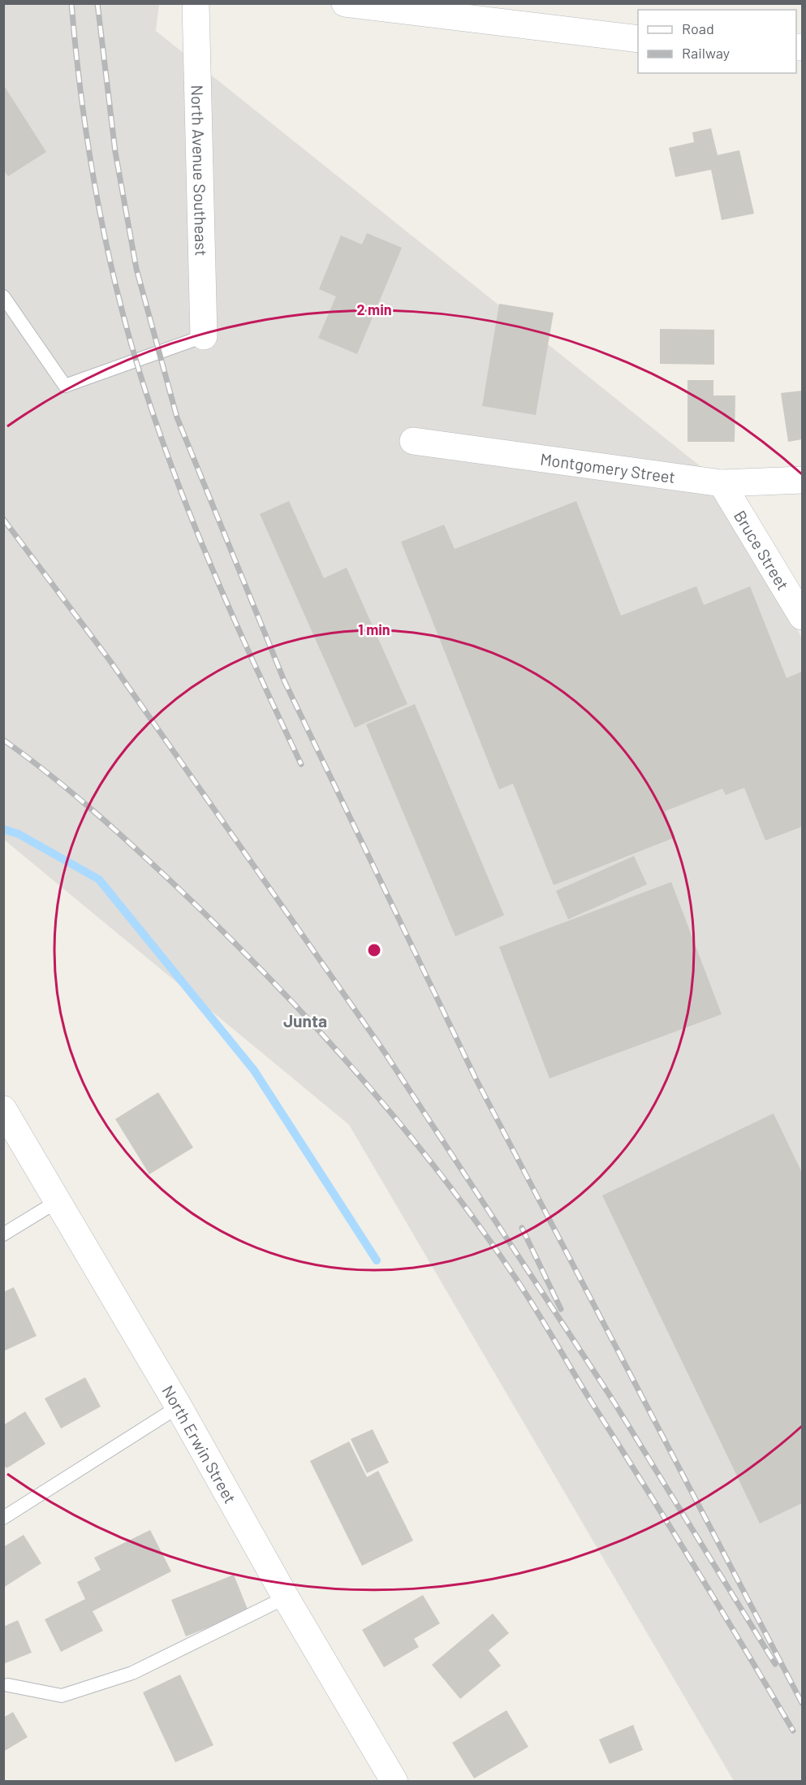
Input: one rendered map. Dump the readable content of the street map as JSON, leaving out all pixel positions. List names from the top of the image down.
{
  "streets": {
    "street": [
      "North Avenue Southeast",
      "Montgomery Street",
      "Bruce Street",
      "North Erwin Street"
    ]
  },
  "crossings": [
    ["Montgomery Street", "Bruce Street"]
  ],
  "districts": ["Junta"],
  "legend": ["Road", "Railway"],
  "rings": ["2 min", "1 min"]
}
